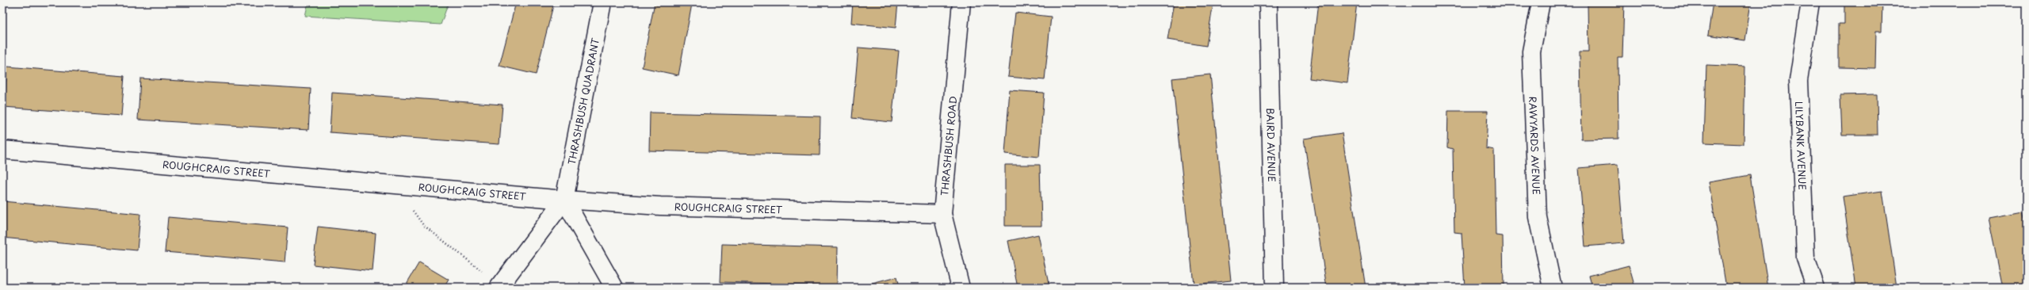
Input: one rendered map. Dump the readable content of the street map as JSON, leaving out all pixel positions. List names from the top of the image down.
{
  "streets": {
    "street": [
      "THRASHBUSH QUADRANT",
      "BAIRD AVENUE",
      "RAWYARDS AVENUE",
      "THRASHBUSH ROAD",
      "LILYBANK AVENUE",
      "ROUGHCRAIG STREET"
    ]
  },
  "crossings": [
    ["THRASHBUSH QUADRANT", "ROUGHCRAIG STREET"],
    ["THRASHBUSH ROAD", "ROUGHCRAIG STREET"]
  ]
}
